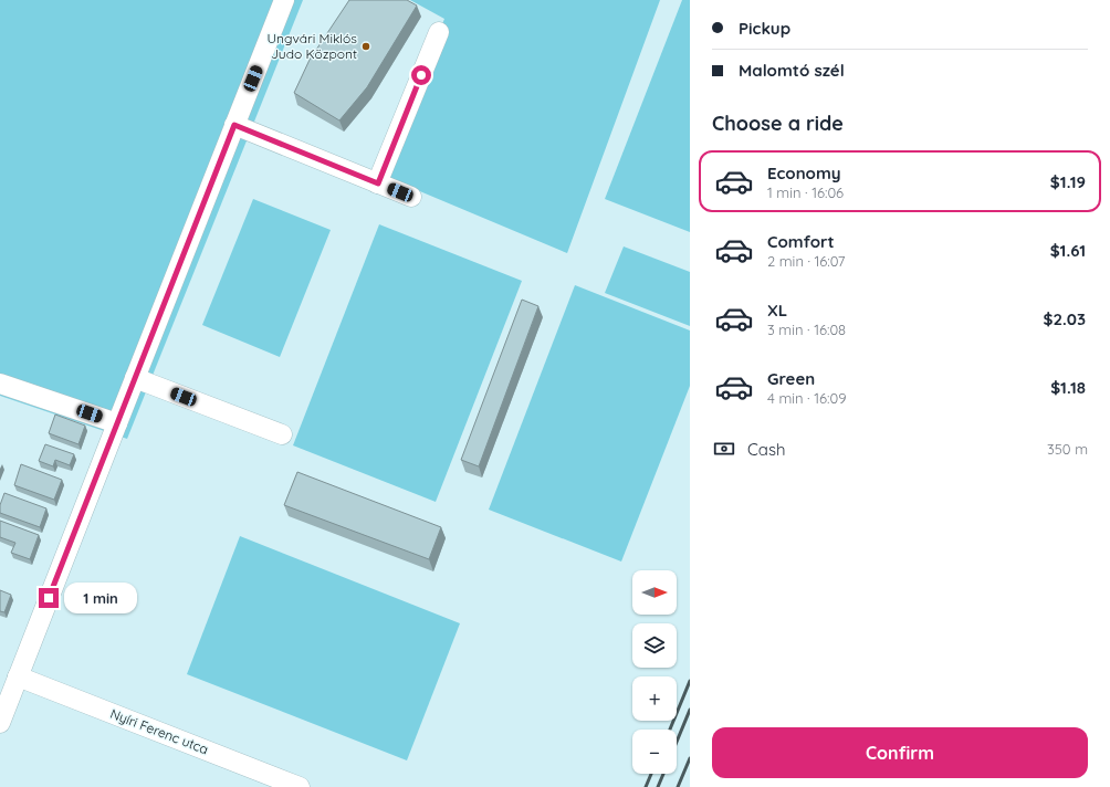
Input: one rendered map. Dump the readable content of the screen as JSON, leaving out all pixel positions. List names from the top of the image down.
{
  "streets": {
    "street": ["Nyíri Ferenc utca"]
  },
  "places": ["Ungvári Miklós Judo Központ"],
  "north": "right",
  "page": {
    "banner": ["Pickup", "Malomtó szél"],
    "heading": "Choose a ride",
    "list": [
      {
        "name": "Economy",
        "note": "1 min · 16:06",
        "value": "$1.19"
      },
      {
        "name": "Comfort",
        "note": "2 min · 16:07",
        "value": "$1.61"
      },
      {
        "name": "XL",
        "note": "3 min · 16:08",
        "value": "$2.03"
      },
      {
        "name": "Green",
        "note": "4 min · 16:09",
        "value": "$1.18"
      }
    ],
    "pay": ["Cash", "350 m"],
    "map_buttons": ["+", "−"],
    "bubble": "1 min",
    "buttons": "Confirm"
  }
}
